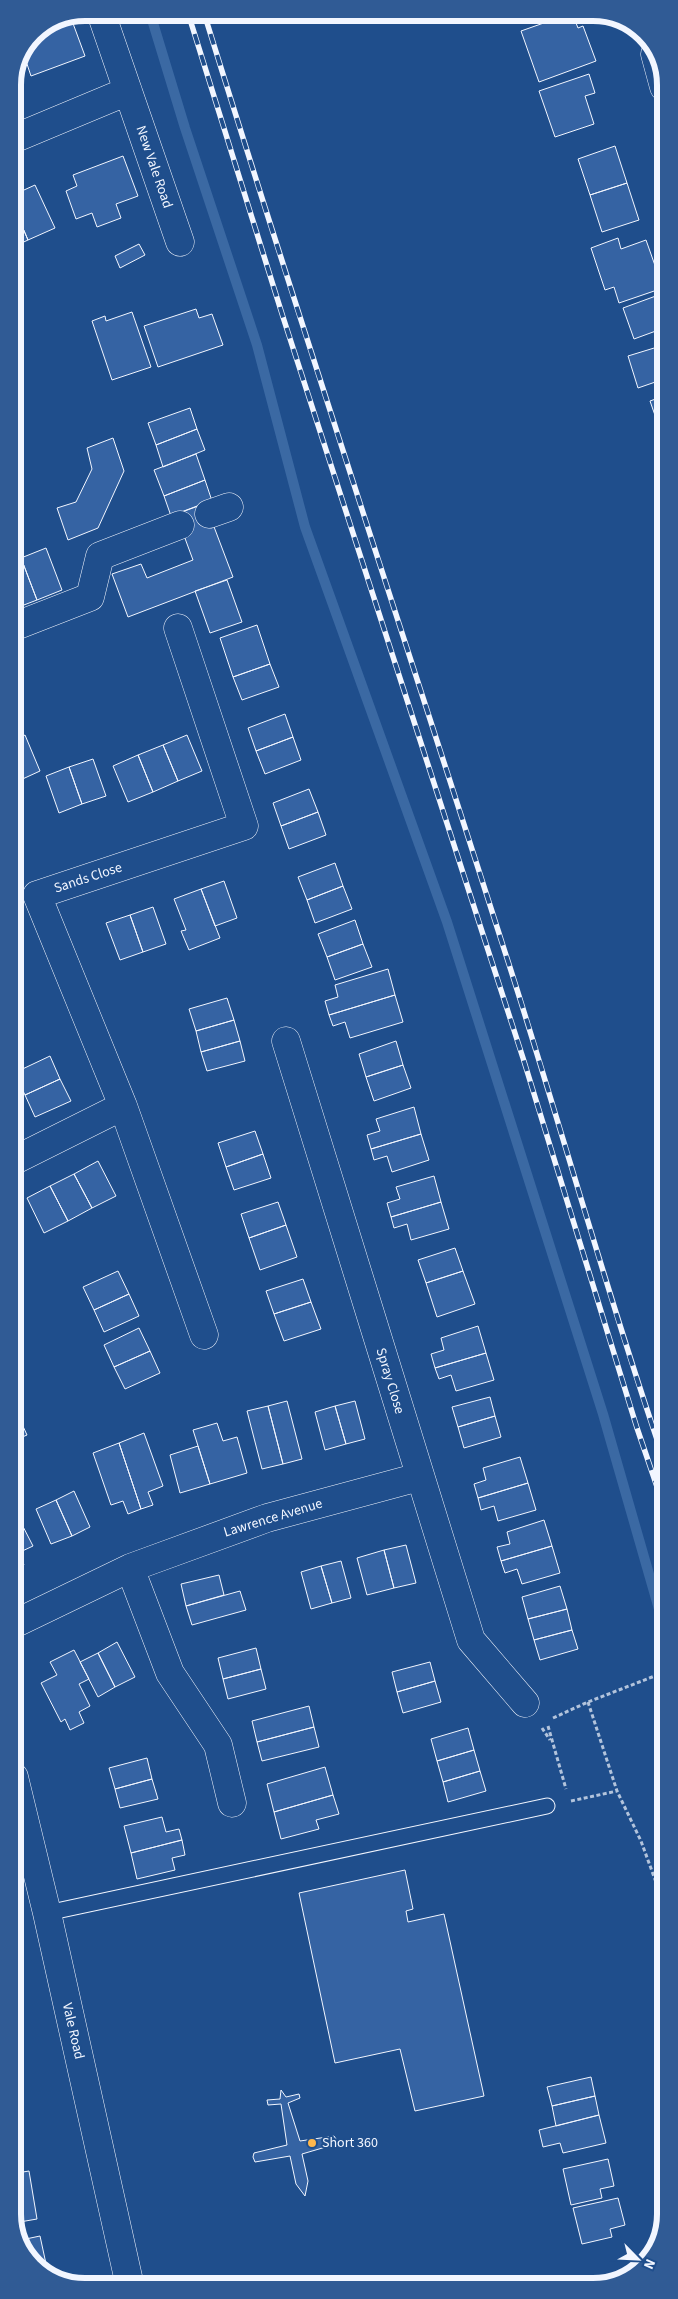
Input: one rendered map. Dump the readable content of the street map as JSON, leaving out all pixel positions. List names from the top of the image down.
{
  "streets": {
    "street": [
      "New Vale Road",
      "Sands Close",
      "Spray Close",
      "Lawrence Avenue",
      "Vale Road"
    ]
  },
  "crossings": [
    ["Spray Close", "Lawrence Avenue"]
  ],
  "places": ["Short 360"],
  "north": "bottom right"
}
